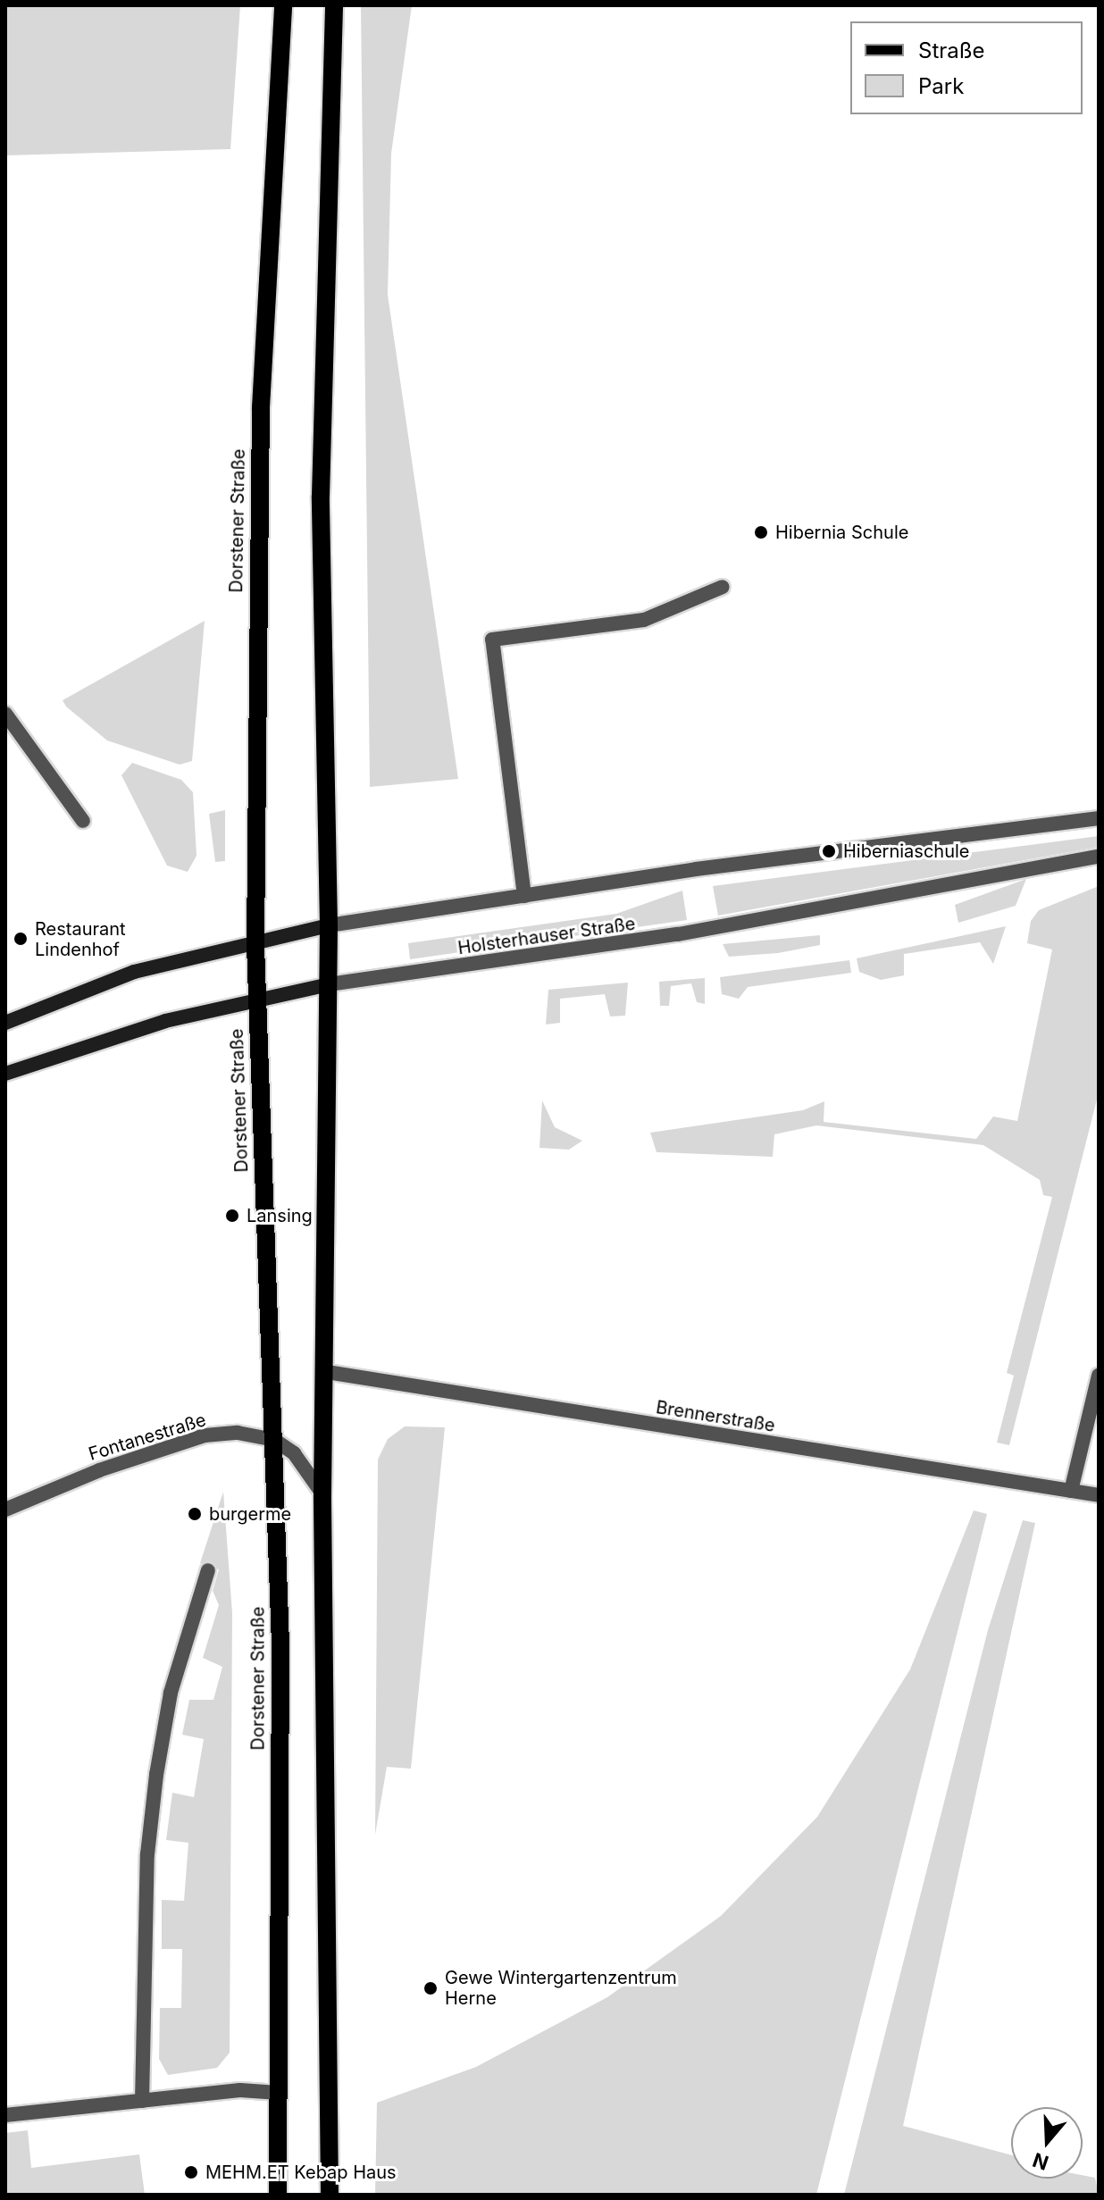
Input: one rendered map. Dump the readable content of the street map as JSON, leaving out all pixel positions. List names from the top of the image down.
{
  "streets": {
    "main road": ["Dorstener Straße", "Holsterhauser Straße"],
    "street": ["Brennerstraße", "Fontanestraße"]
  },
  "crossings": [
    ["Dorstener Straße", "Holsterhauser Straße"],
    ["Dorstener Straße", "Fontanestraße"]
  ],
  "places": [
    "Hibernia Schule",
    "Hiberniaschule",
    "Restaurant Lindenhof",
    "Lansing",
    "burgerme",
    "Gewe Wintergartenzentrum Herne",
    "MEHM.ET Kebap Haus"
  ],
  "legend": ["Straße", "Park"],
  "north": "bottom"
}
